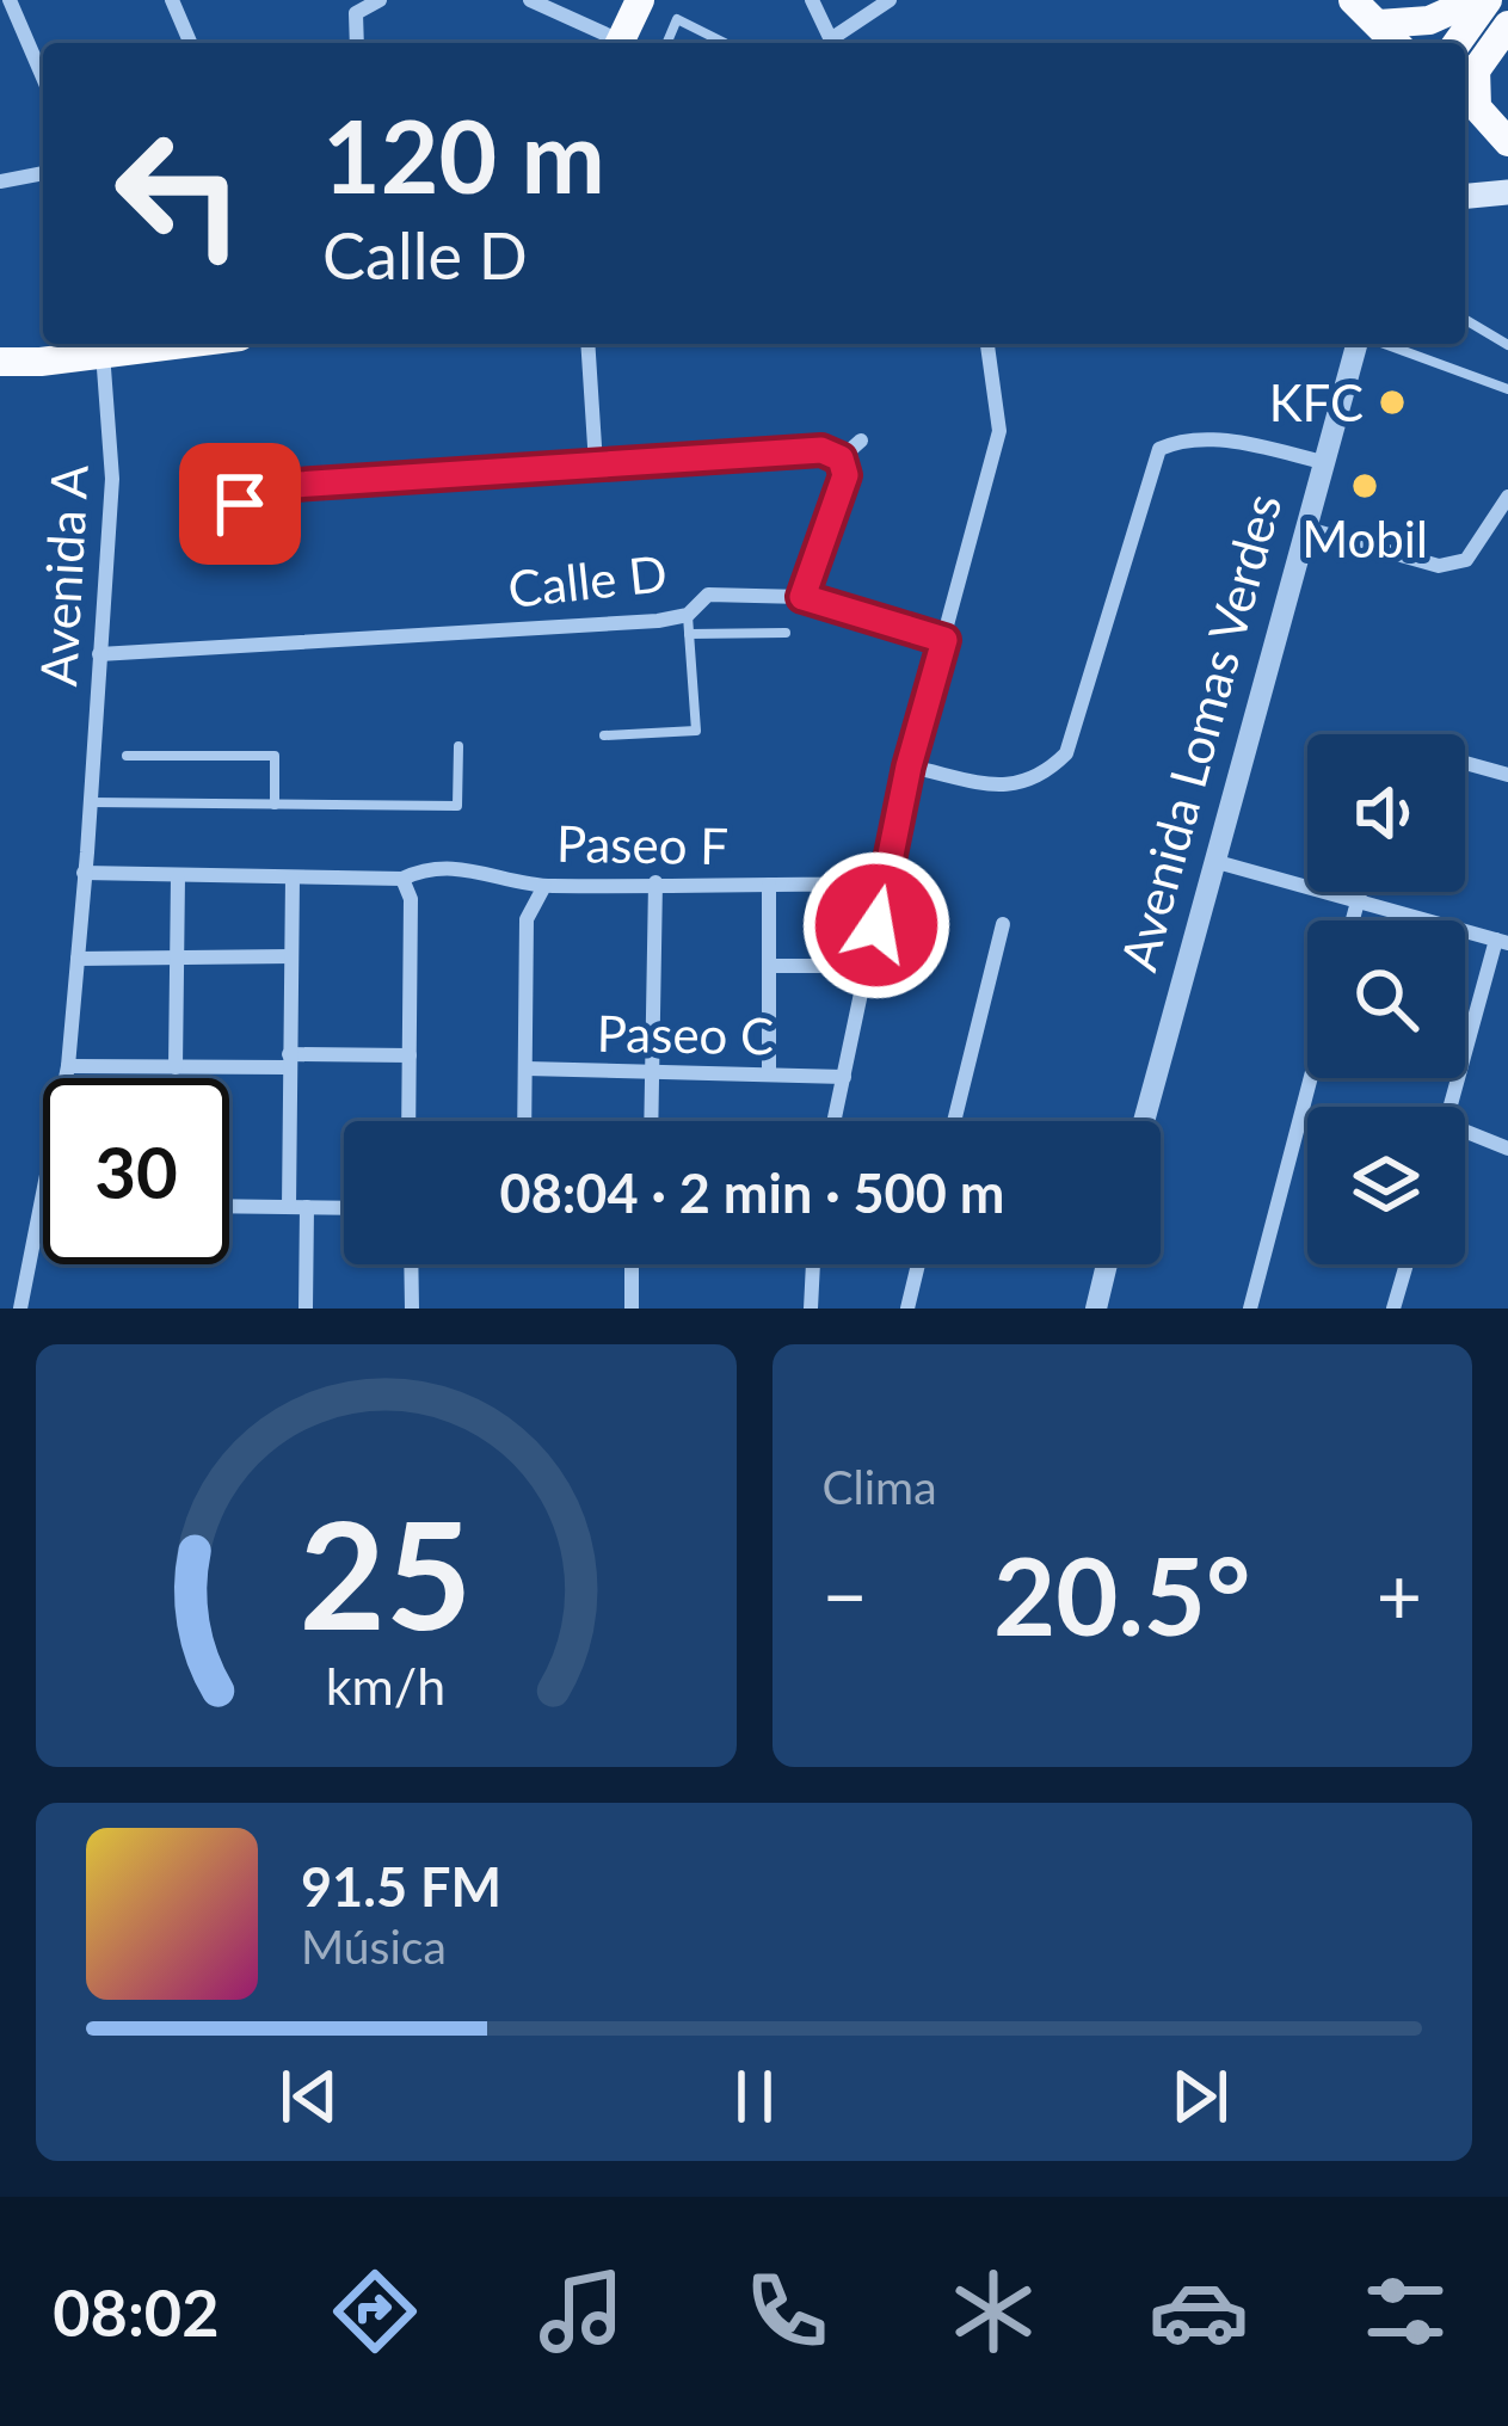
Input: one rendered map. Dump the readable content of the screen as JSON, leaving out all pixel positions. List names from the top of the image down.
{
  "streets": {
    "street": [
      "Avenida A",
      "Calle D",
      "Avenida Lomas Verdes",
      "Paseo F",
      "Paseo C"
    ]
  },
  "crossings": [
    ["Avenida A", "Calle D"]
  ],
  "places": ["KFC", "Mobil"],
  "page": {
    "turn": ["120 m", "Calle D"],
    "limit": "30",
    "trip": "08:04 · 2 min · 500 m",
    "tile": "Clima",
    "heat": ["−", "20.5°", "+"],
    "song": ["91.5 FM", "Música"],
    "tabs": "08:02",
    "gauge": ["25", "km/h"]
  }
}
